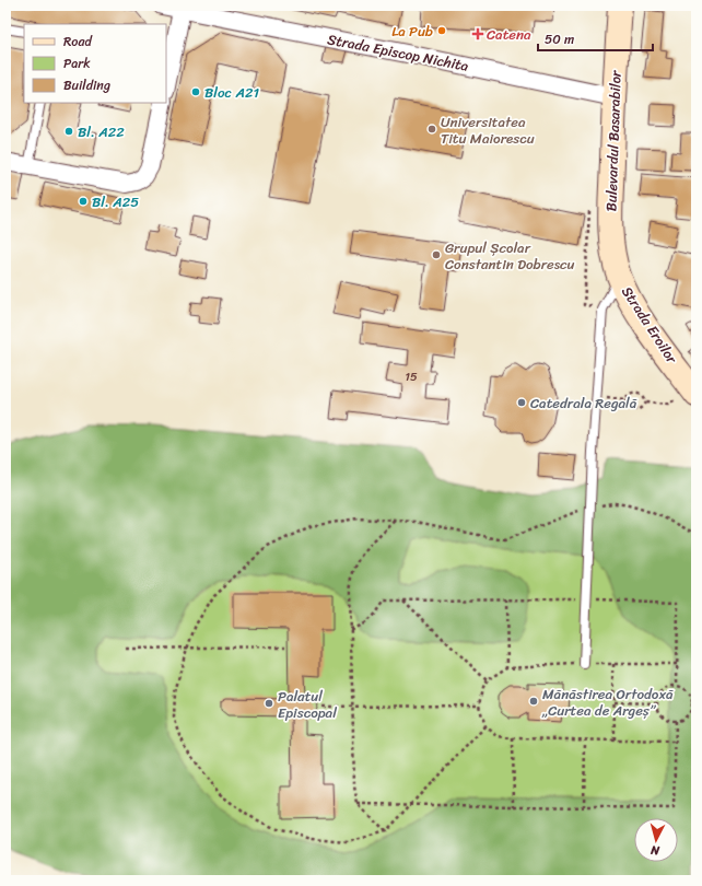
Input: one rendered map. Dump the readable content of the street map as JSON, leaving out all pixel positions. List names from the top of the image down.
{
  "streets": {
    "main road": ["Bulevardul Basarabilor", "Strada Eroilor"],
    "street": ["Strada Episcop Nichita"]
  },
  "crossings": [
    ["Strada Episcop Nichita", "Bulevardul Basarabilor"],
    ["Bulevardul Basarabilor", "Strada Eroilor"]
  ],
  "places": {
    "other": [
      "La Pub",
      "Bloc A21",
      "Universitatea Titu Maiorescu",
      "Bl. A22",
      "Bl. A25",
      "Grupul Școlar Constantin Dobrescu",
      "Catedrala Regală",
      "Mănăstirea Ortodoxă „Curtea de Argeș”",
      "Palatul Episcopal"
    ],
    "health": ["Catena"]
  },
  "house_numbers": ["15"],
  "legend": ["Road", "Park", "Building"],
  "scale_bar": "50 m",
  "north": "bottom"
}
